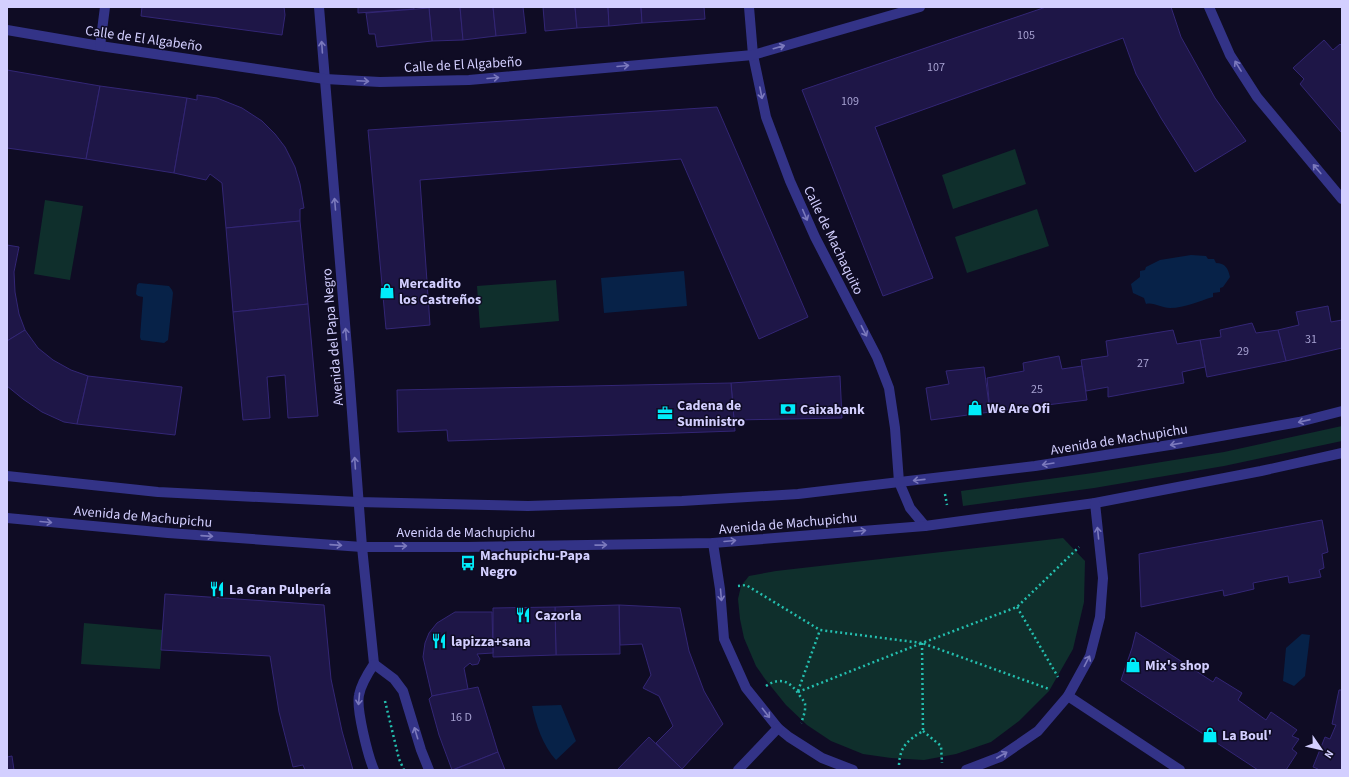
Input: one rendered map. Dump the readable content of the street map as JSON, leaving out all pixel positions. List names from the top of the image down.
{
  "streets": {
    "street": [
      "Calle de El Algabeño",
      "Calle de Machaquito",
      "Avenida del Papa Negro",
      "Avenida de Machupichu"
    ]
  },
  "crossings": [
    ["Calle de El Algabeño", "Calle de Machaquito"],
    ["Calle de El Algabeño", "Avenida del Papa Negro"],
    ["Calle de Machaquito", "Avenida de Machupichu"],
    ["Avenida del Papa Negro", "Avenida de Machupichu"]
  ],
  "one_way": ["Calle de El Algabeño", "Calle de Machaquito", "Avenida del Papa Negro"],
  "places": {
    "shop": [
      "Mercadito los Castreños",
      "We Are Ofi",
      "Mix's shop",
      "La Boul'"
    ],
    "bank": ["Caixabank"],
    "office": ["Cadena de Suministro"],
    "bus stop": ["Machupichu-Papa Negro"],
    "restaurant": ["La Gran Pulpería", "Cazorla", "lapizza+sana"]
  },
  "house_numbers": [
    "105",
    "107",
    "109",
    "31",
    "29",
    "27",
    "25",
    "16 D"
  ],
  "north": "bottom right"
}
